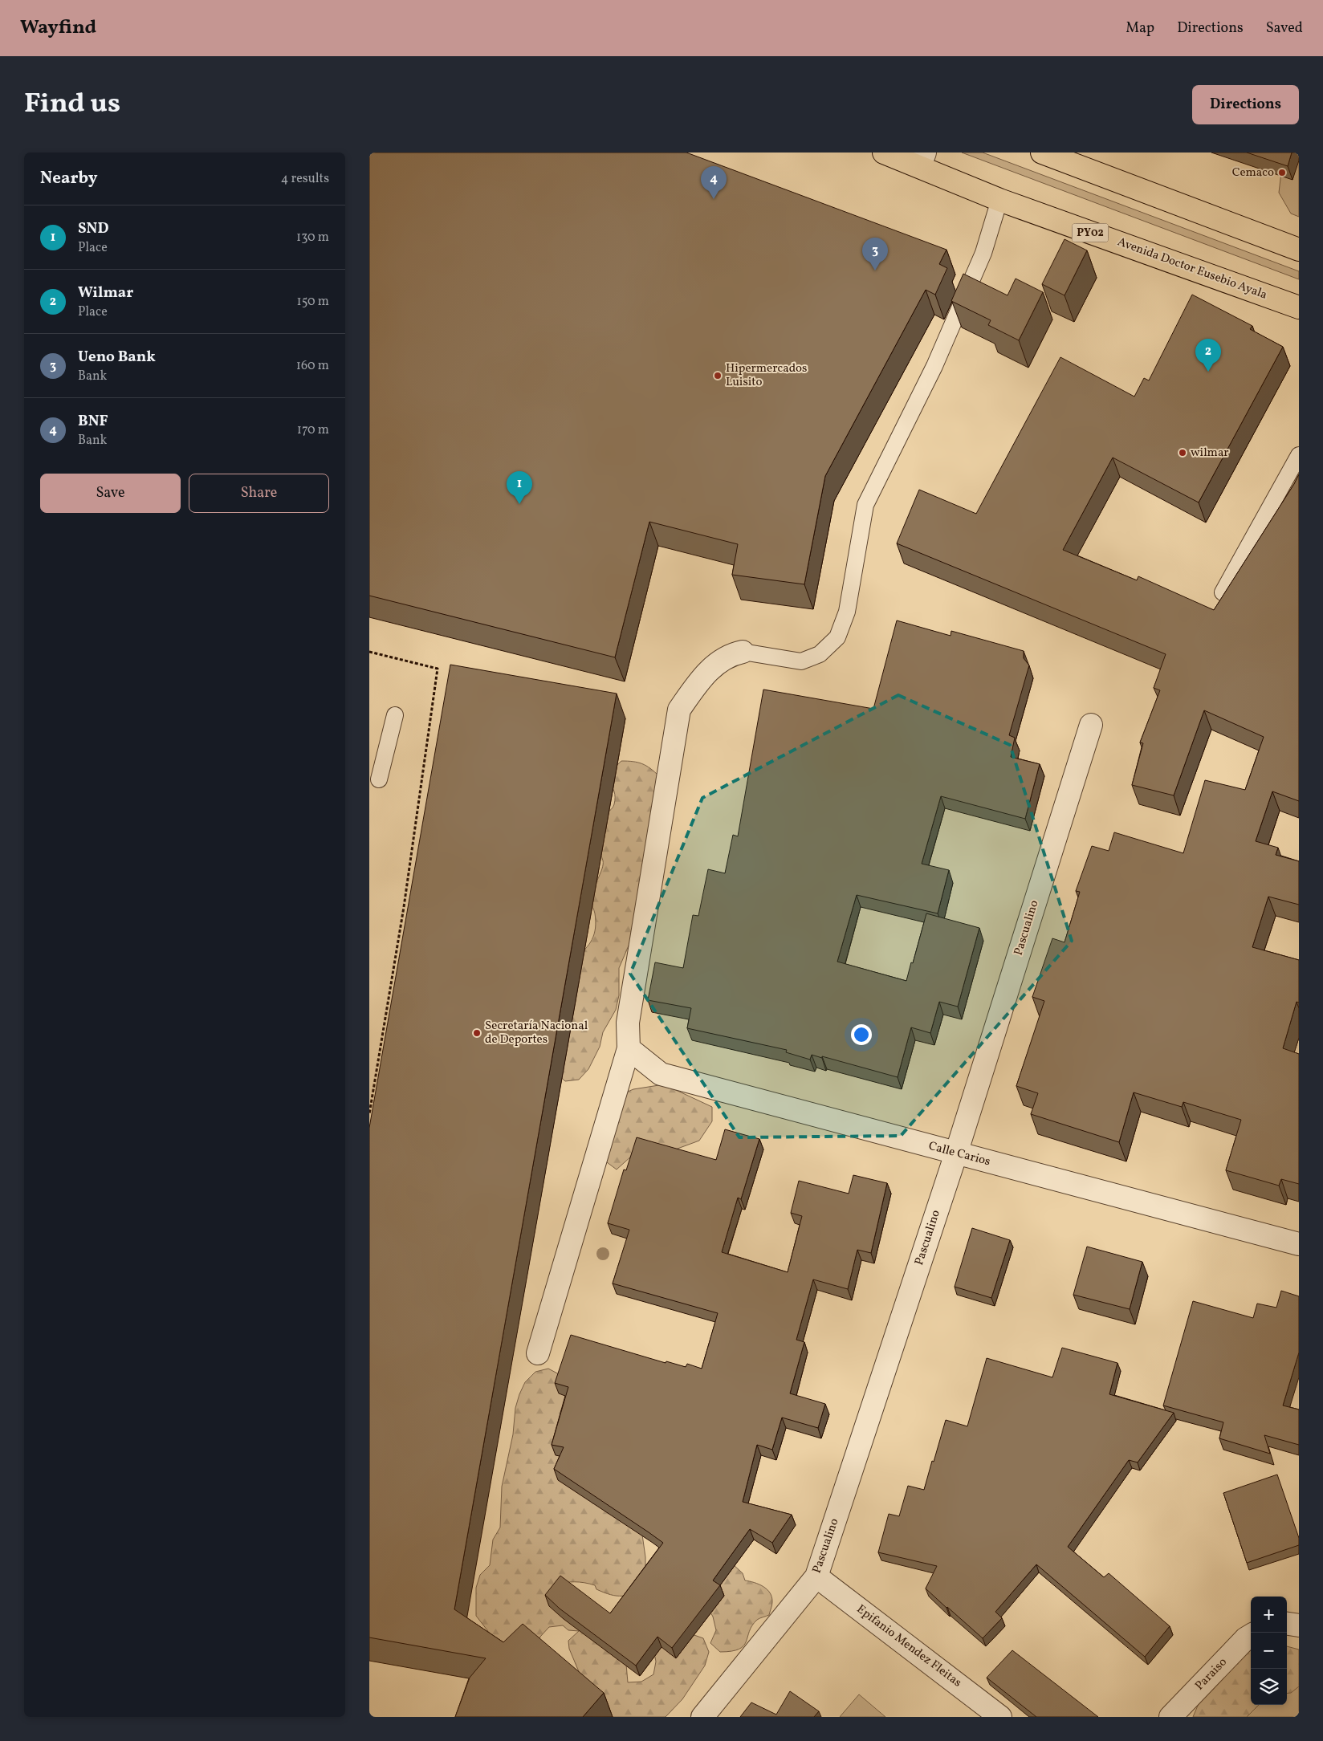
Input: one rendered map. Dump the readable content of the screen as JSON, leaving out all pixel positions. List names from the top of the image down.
{
  "streets": {
    "highway": ["PY02", "Avenida Doctor Eusebio Ayala"],
    "street": [
      "Pascualino",
      "Calle Carios",
      "Epifanio Mendez Fleitas",
      "Paraiso"
    ]
  },
  "crossings": [
    ["Pascualino", "Calle Carios"],
    ["Pascualino", "Epifanio Mendez Fleitas"]
  ],
  "places": [
    "Cemaco",
    "Hipermercados Luisito",
    "wilmar",
    "Secretaría Nacional de Deportes"
  ],
  "page": {
    "header": "Wayfind",
    "nav": ["Map", "Directions", "Saved"],
    "title": "Find us",
    "buttons": [
      "Directions",
      ["Save", "Share"]
    ],
    "heading": ["Nearby", "4 results"],
    "pins": [
      "4",
      "3",
      "2",
      "1"
    ],
    "list": [
      {
        "mark": "1",
        "name": "SND",
        "note": "Place",
        "value": "130 m"
      },
      {
        "mark": "2",
        "name": "Wilmar",
        "note": "Place",
        "value": "150 m"
      },
      {
        "mark": "3",
        "name": "Ueno Bank",
        "note": "Bank",
        "value": "160 m"
      },
      {
        "mark": "4",
        "name": "BNF",
        "note": "Bank",
        "value": "170 m"
      }
    ],
    "map_buttons": ["+", "−"]
  }
}
